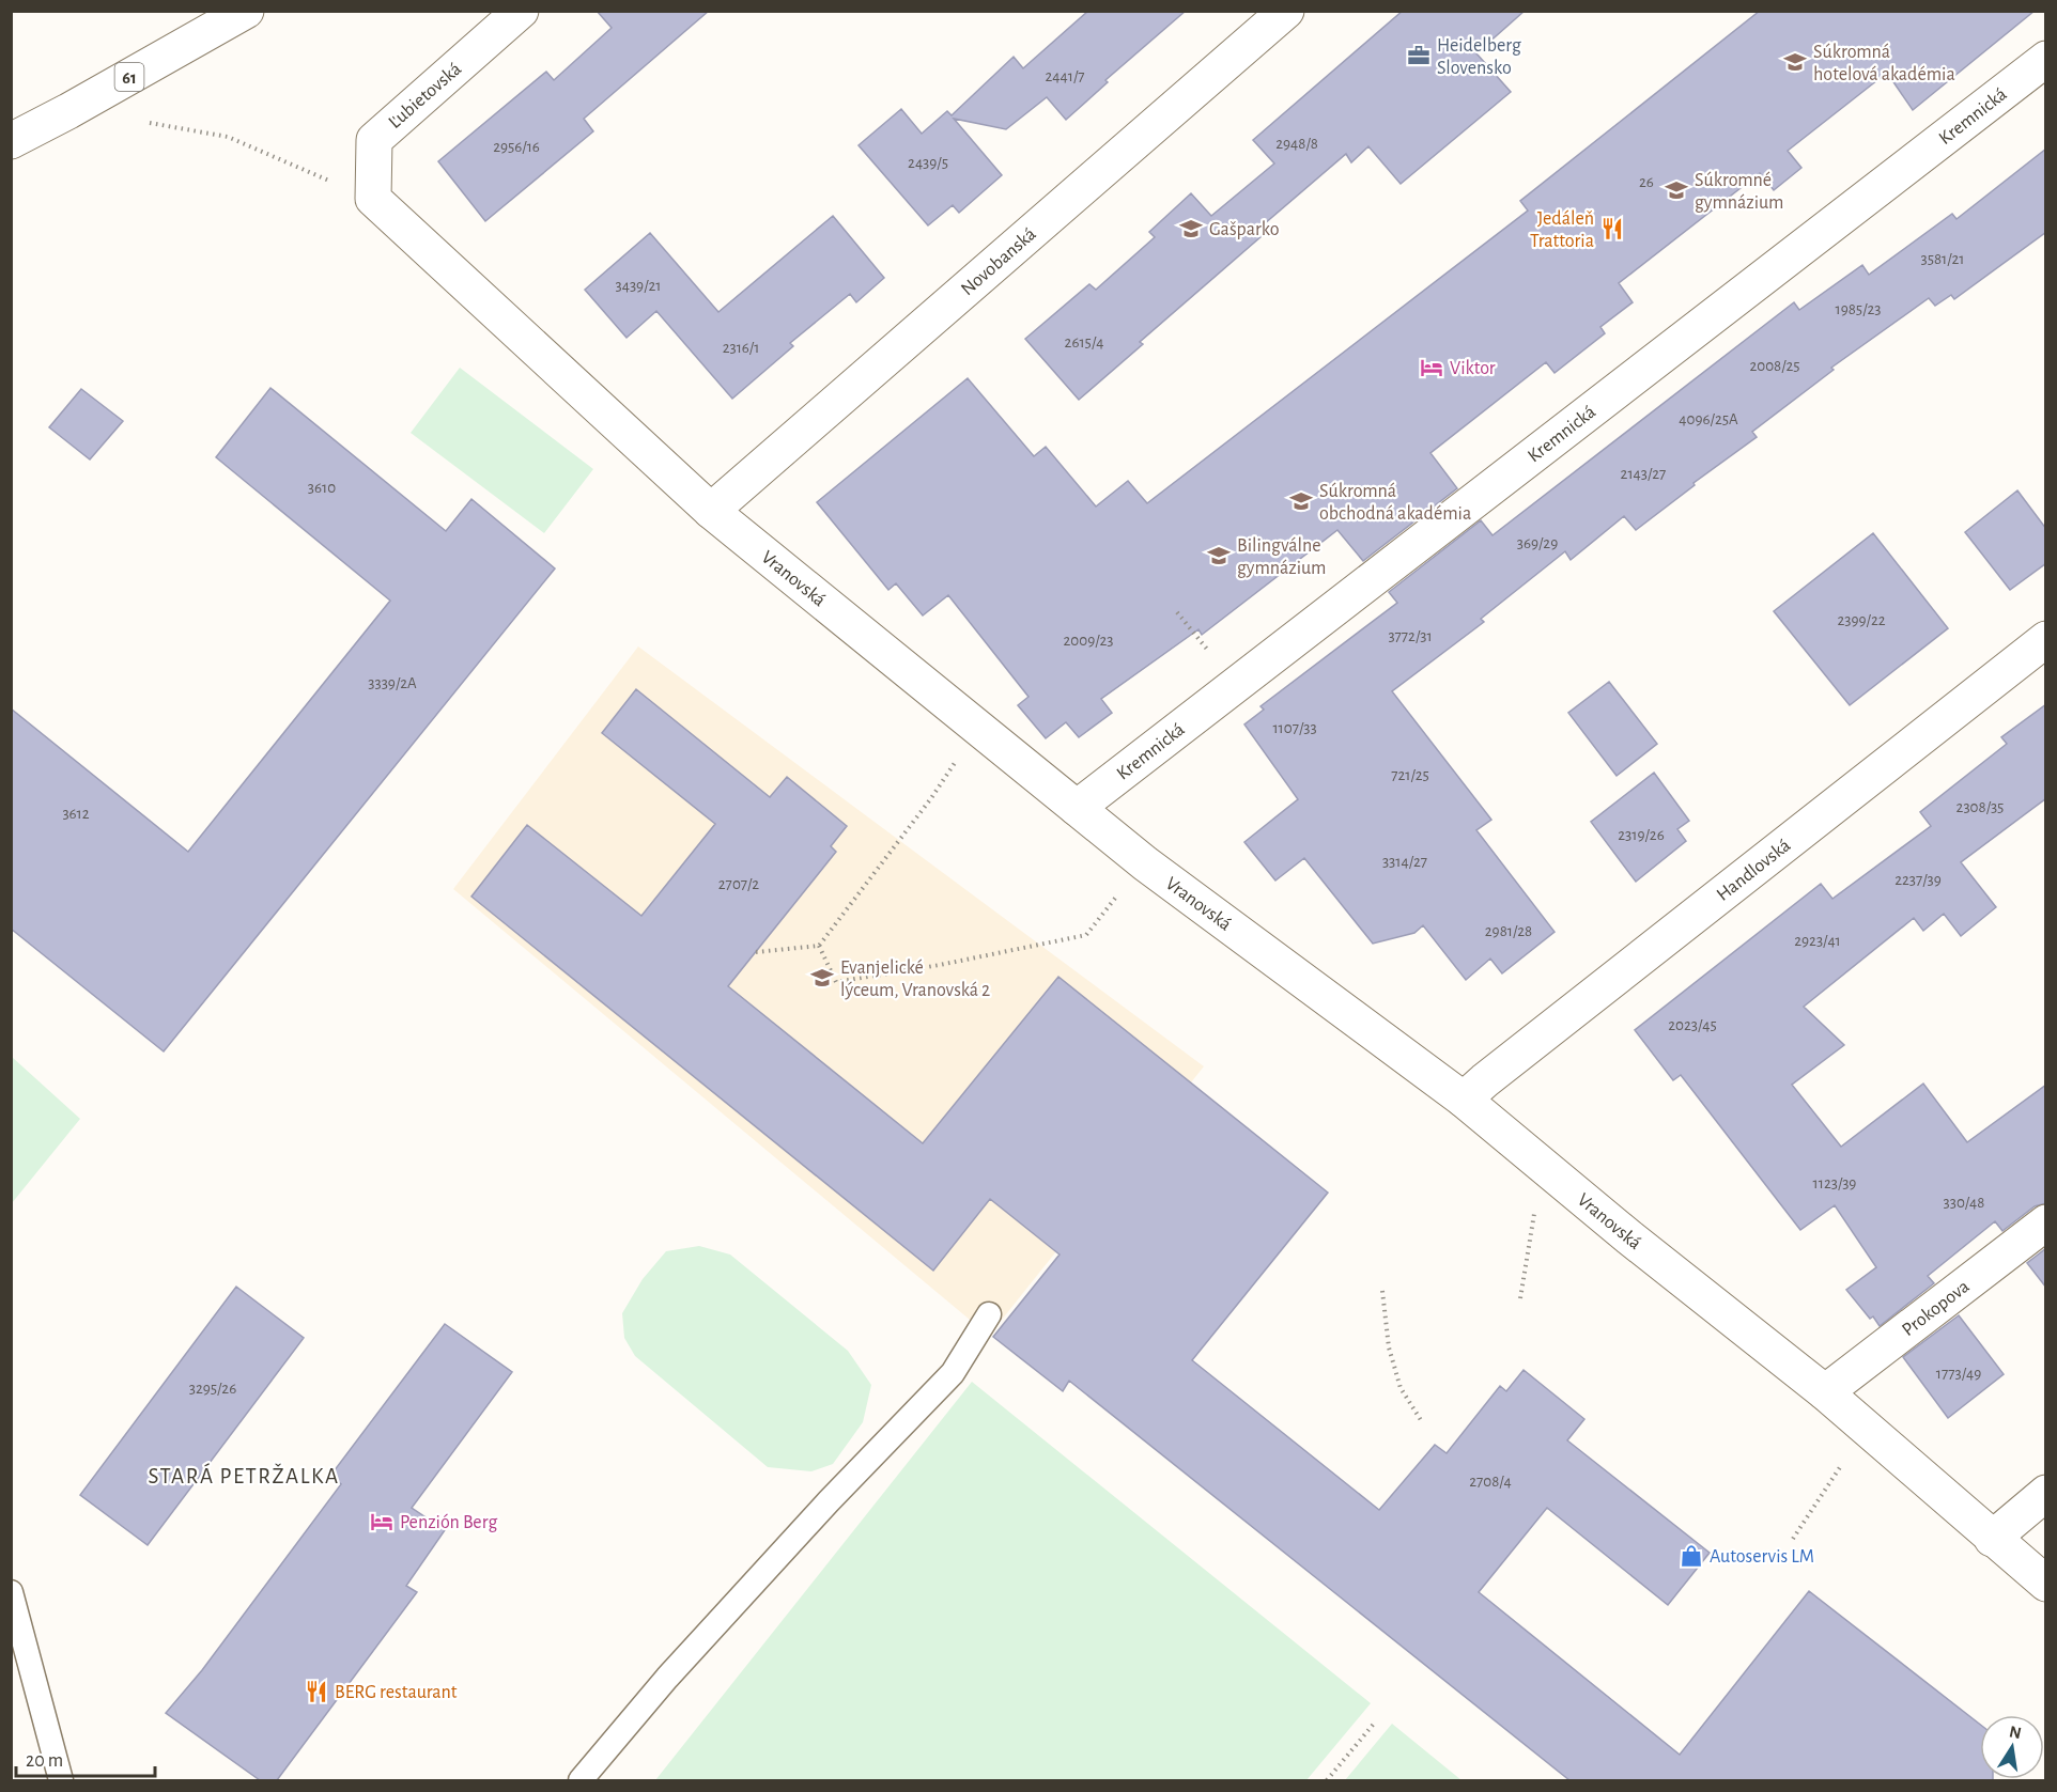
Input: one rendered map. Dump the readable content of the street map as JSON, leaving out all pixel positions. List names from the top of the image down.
{
  "streets": {
    "street": [
      "61",
      "Ľubietovská",
      "Kremnická",
      "Novobanská",
      "Vranovská",
      "Handlovská",
      "Prokopova"
    ]
  },
  "crossings": [
    ["Ľubietovská", "Vranovská"],
    ["Kremnická", "Vranovská"],
    ["Novobanská", "Vranovská"],
    ["Vranovská", "Handlovská"],
    ["Vranovská", "Prokopova"]
  ],
  "districts": ["STARÁ PETRŽALKA"],
  "places": {
    "office": ["Heidelberg Slovensko"],
    "school or university": [
      "Súkromná hotelová akadémia",
      "Súkromné gymnázium",
      "Gašparko",
      "Súkromná obchodná akadémia",
      "Bilingválne gymnázium",
      "Evanjelické lýceum, Vranovská 2"
    ],
    "restaurant": ["Jedáleň Trattoria", "BERG restaurant"],
    "hotel": ["Viktor", "Penzión Berg"],
    "shop": ["Autoservis LM"]
  },
  "house_numbers": [
    "2441/7",
    "2948/8",
    "2956/16",
    "2439/5",
    "26",
    "3581/21",
    "3439/21",
    "1985/23",
    "2615/4",
    "2316/1",
    "2008/25",
    "4096/25A",
    "2143/27",
    "3610",
    "369/29",
    "2399/22",
    "3772/31",
    "2009/23",
    "3339/2A",
    "1107/33",
    "721/25",
    "2308/35",
    "3612",
    "2319/26",
    "3314/27",
    "2237/39",
    "2707/2",
    "2981/28",
    "2923/41",
    "2023/45",
    "1123/39",
    "330/48",
    "1773/49",
    "3295/26",
    "2708/4"
  ],
  "scale_bar": "20 m",
  "north": "top"
}
